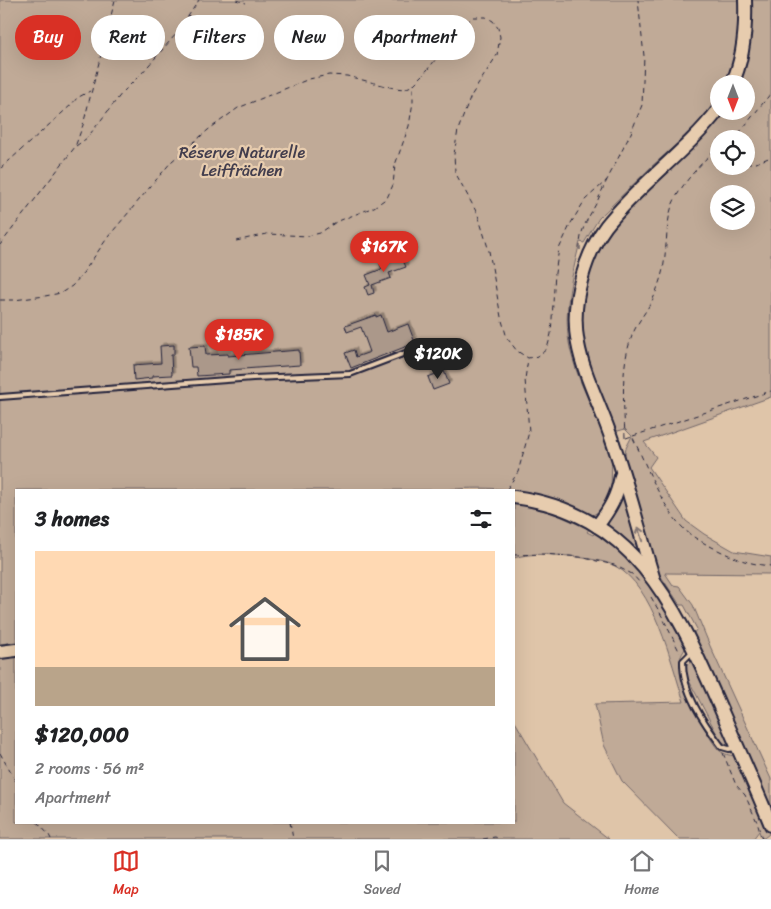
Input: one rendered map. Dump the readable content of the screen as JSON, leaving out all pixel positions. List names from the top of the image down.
{
  "parks": ["Réserve Naturelle Leiffrächen"],
  "north": "bottom",
  "page": {
    "chip": [
      "Buy",
      "Rent",
      "Filters",
      "New",
      "Apartment"
    ],
    "price": ["$167K", "$185K", "$120K"],
    "heading": "3 homes",
    "list": [
      {
        "name": "$120,000",
        "note": "2 rooms · 56 m² · Apartment"
      }
    ],
    "tabs": ["Map", "Saved", "Home"]
  }
}
